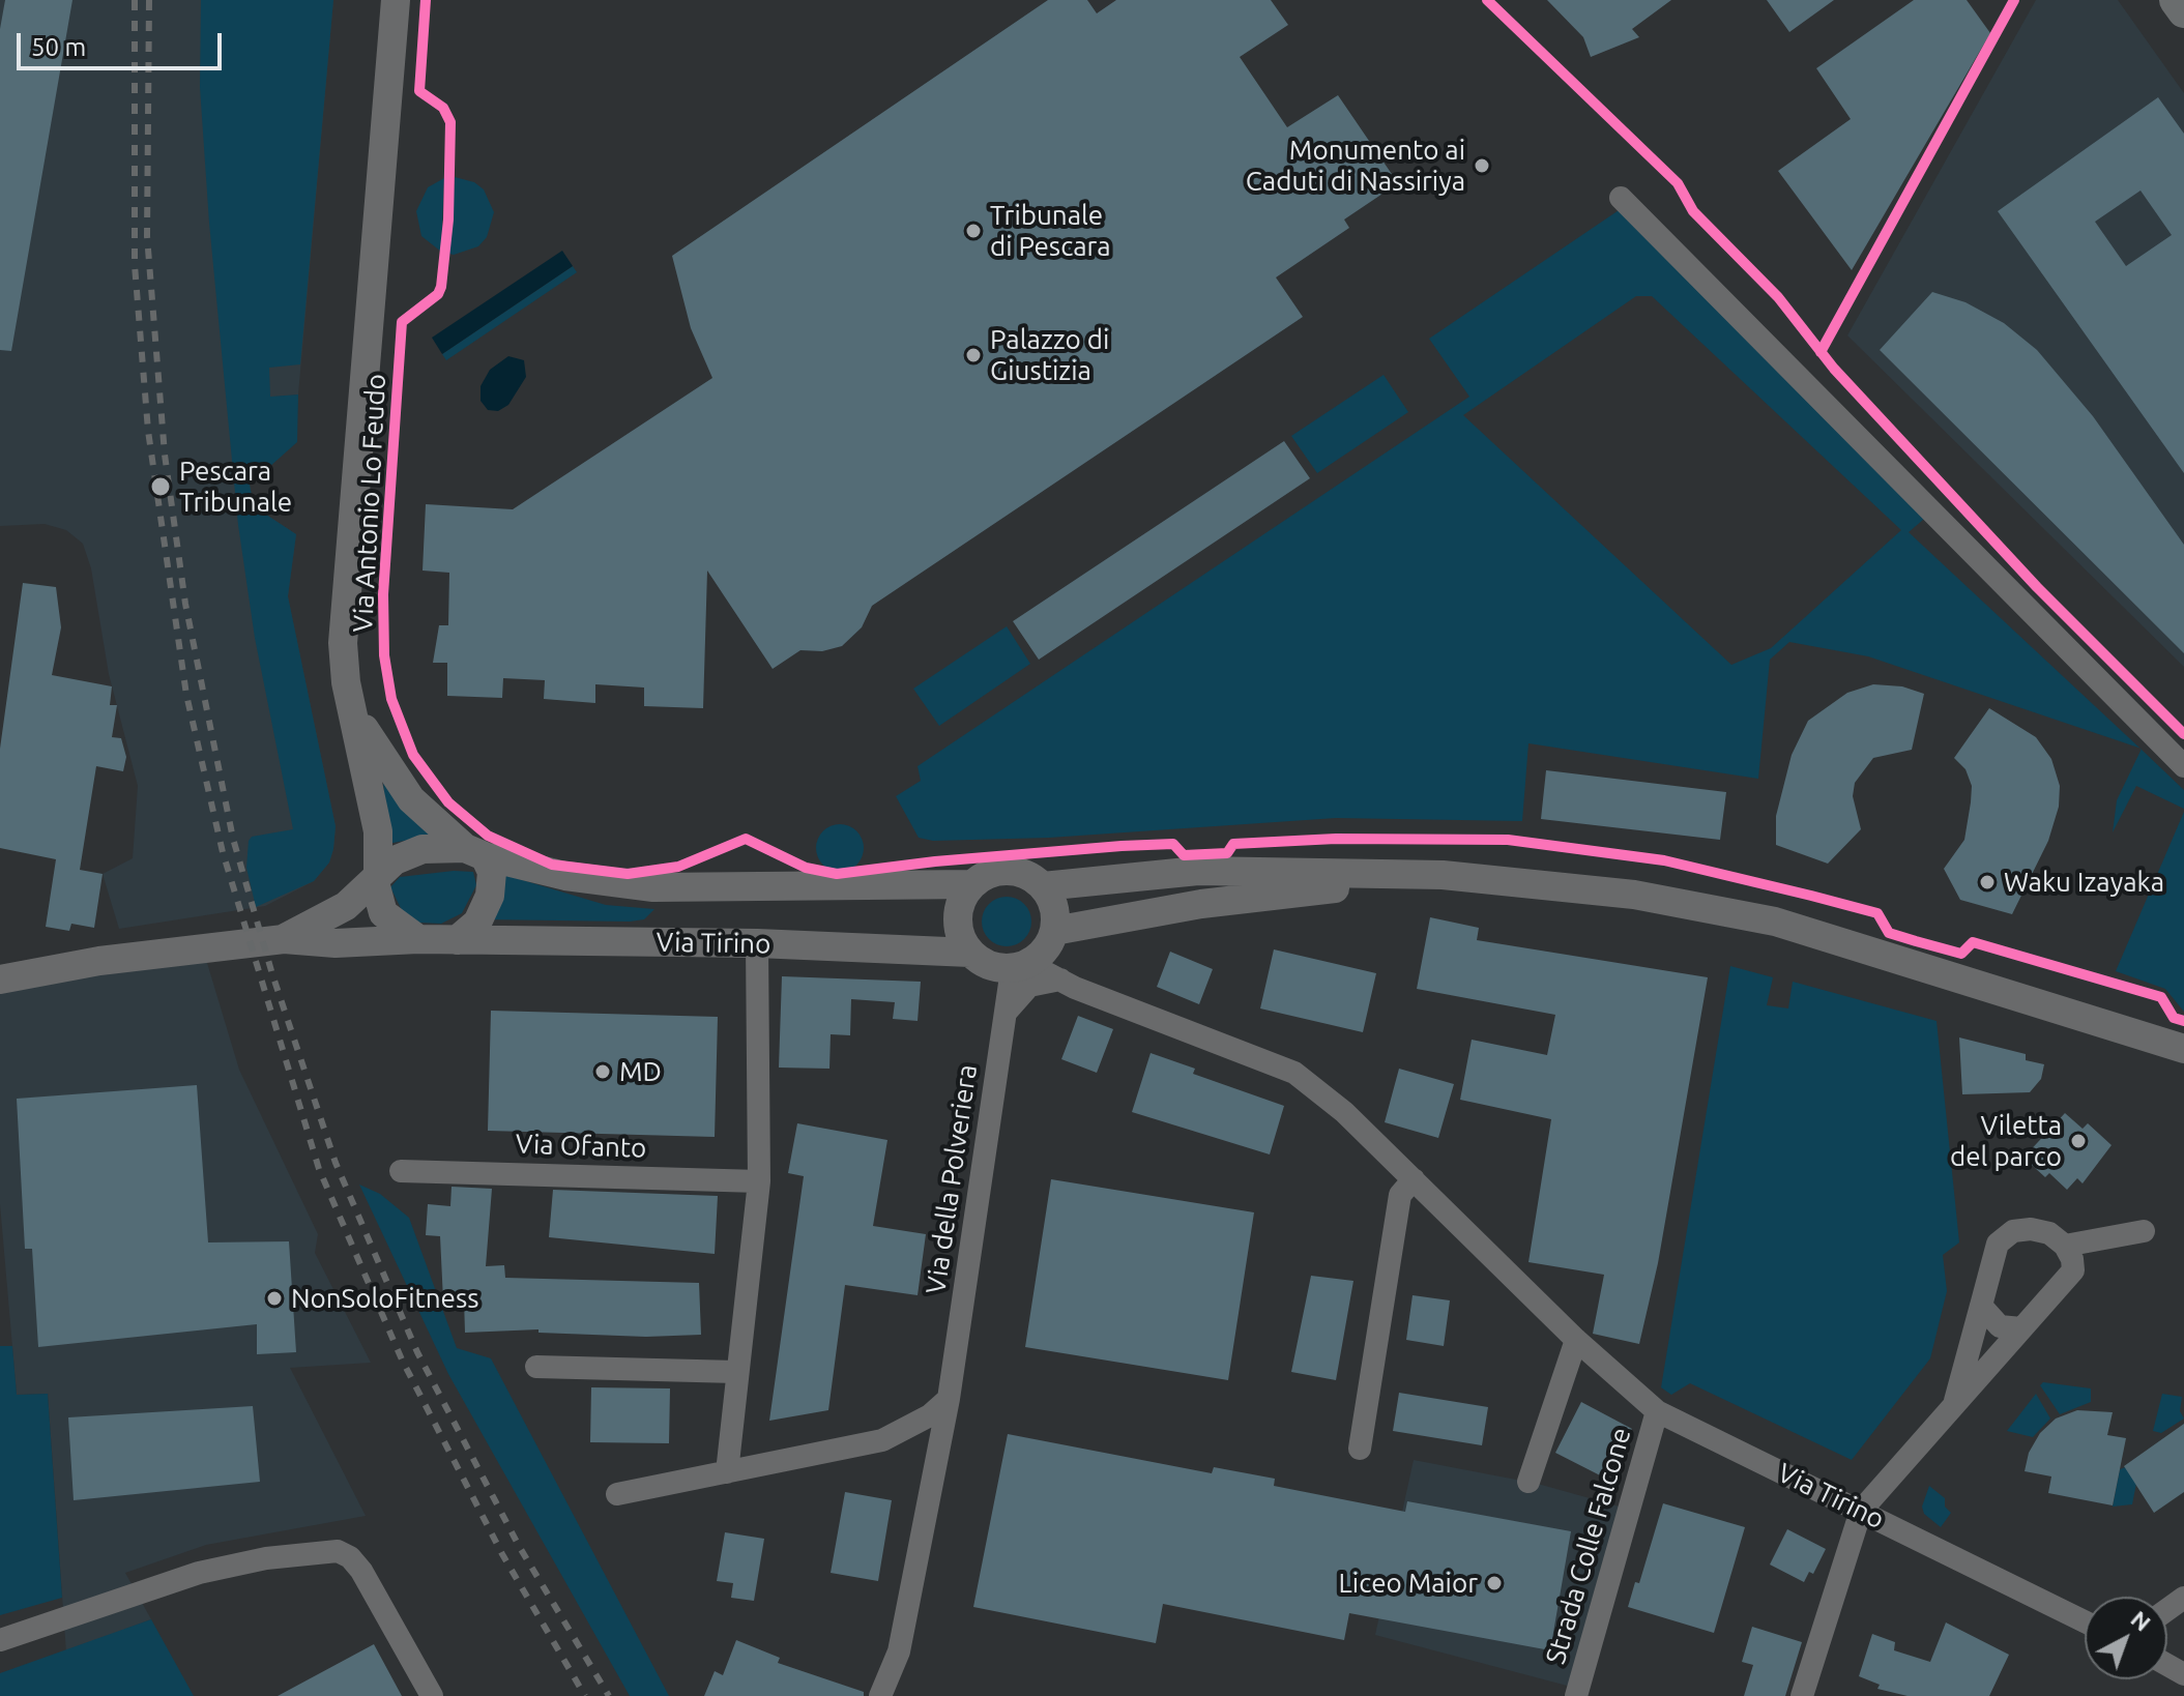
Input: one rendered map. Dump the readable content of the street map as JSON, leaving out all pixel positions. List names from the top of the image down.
{
  "streets": {
    "street": [
      "Via Antonio Lo Feudo",
      "Via Tirino",
      "Via Ofanto",
      "Via della Polveriera",
      "Strada Colle Falcone"
    ]
  },
  "crossings": [
    ["Via Antonio Lo Feudo", "Via Tirino"],
    ["Via Tirino", "Via della Polveriera"],
    ["Via Tirino", "Strada Colle Falcone"]
  ],
  "places": [
    "Monumento ai Caduti di Nassiriya",
    "Tribunale di Pescara",
    "Palazzo di Giustizia",
    "Pescara Tribunale",
    "Waku Izayaka",
    "MD",
    "Viletta del parco",
    "NonSoloFitness",
    "Liceo Maior"
  ],
  "scale_bar": "50 m",
  "north": "top right"
}
